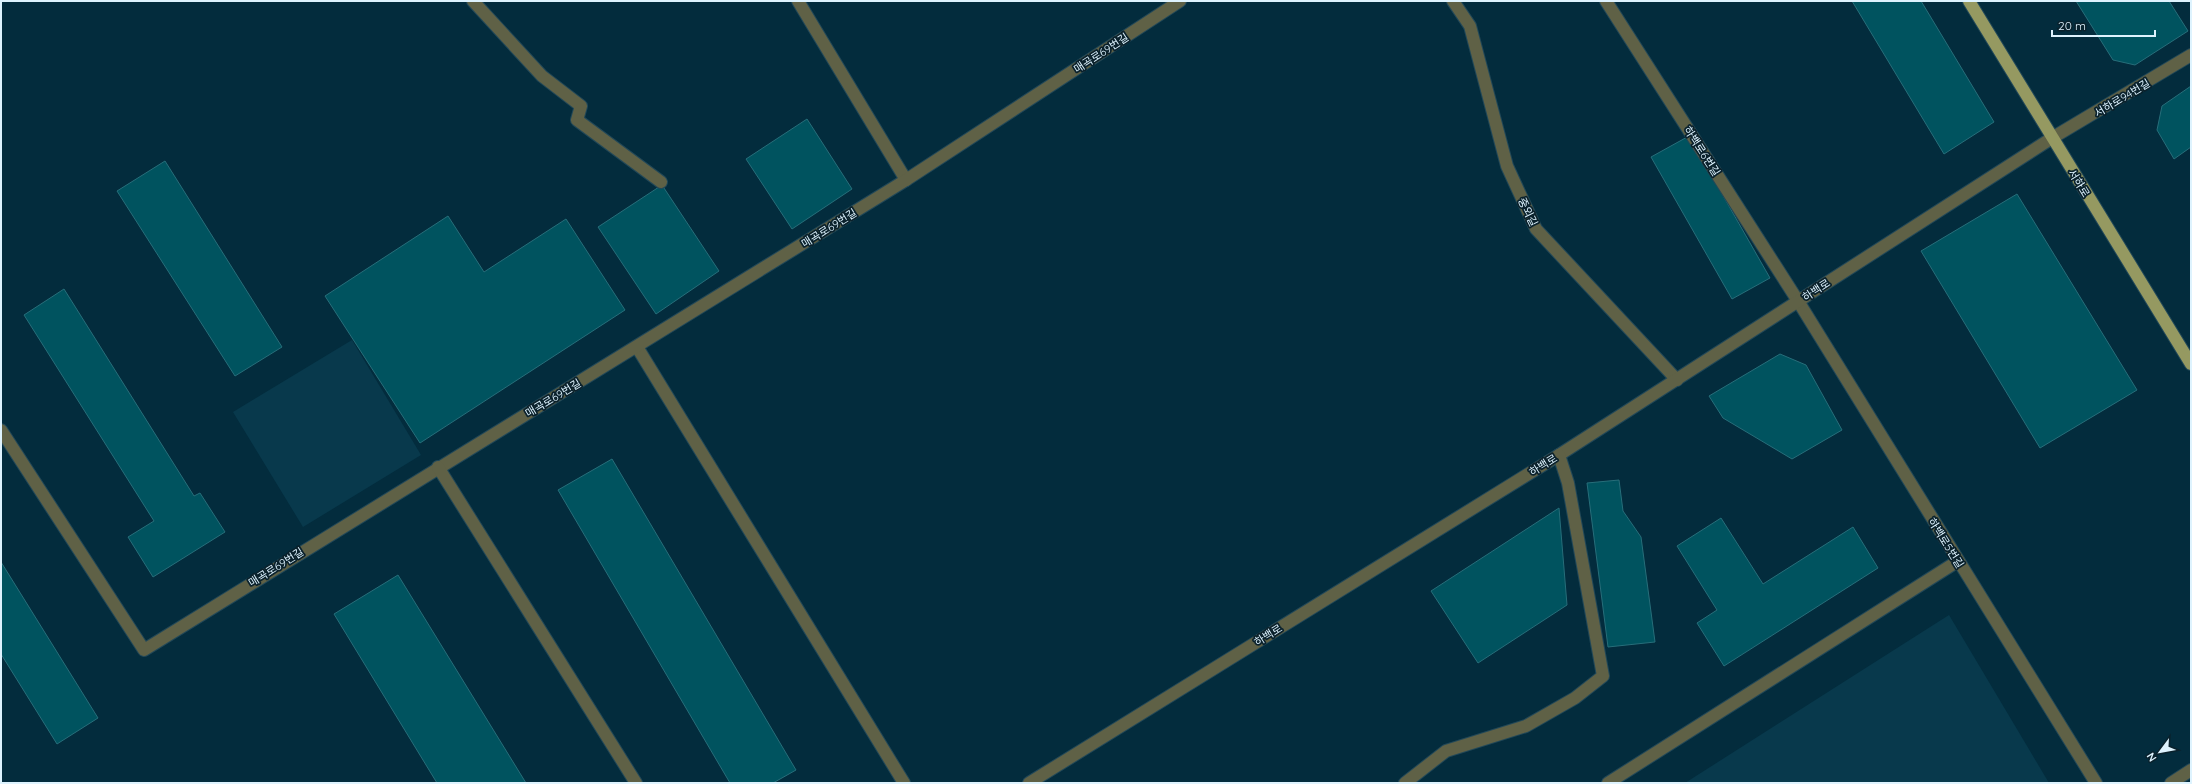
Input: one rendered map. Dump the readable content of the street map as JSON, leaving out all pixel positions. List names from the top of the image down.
{
  "streets": {
    "main road": ["서하로"],
    "street": [
      "매곡로69번길",
      "서하로94번길",
      "하백로6번길",
      "중외길",
      "하백로",
      "하백로5번길"
    ]
  },
  "crossings": [
    ["서하로94번길", "서하로"],
    ["서하로94번길", "하백로"],
    ["하백로6번길", "하백로"],
    ["하백로6번길", "하백로5번길"],
    ["서하로", "하백로"],
    ["중외길", "하백로"],
    ["하백로", "하백로5번길"]
  ],
  "scale_bar": "20 m",
  "north": "bottom left"
}
